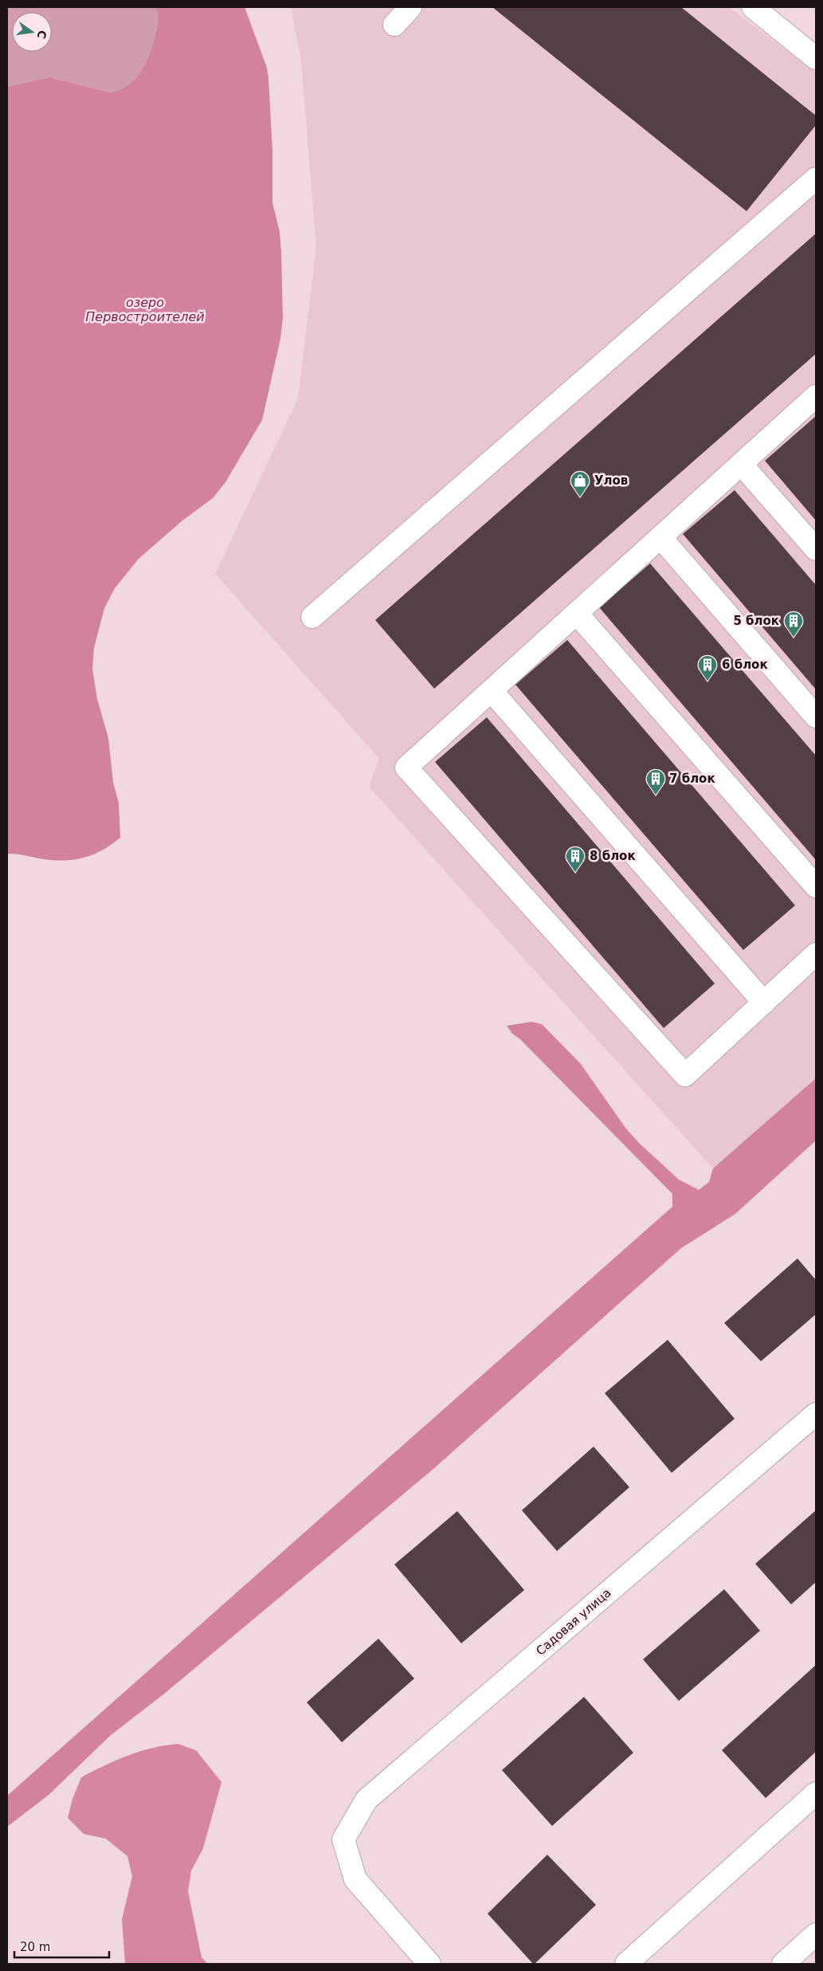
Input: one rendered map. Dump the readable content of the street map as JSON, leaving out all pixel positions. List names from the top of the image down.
{
  "streets": {
    "street": ["Садовая улица"]
  },
  "water": ["озеро Первостроителей"],
  "places": {
    "shop": ["Улов"],
    "building": [
      "5 блок",
      "6 блок",
      "7 блок",
      "8 блок"
    ]
  },
  "scale_bar": "20 m",
  "north": "right"
}
